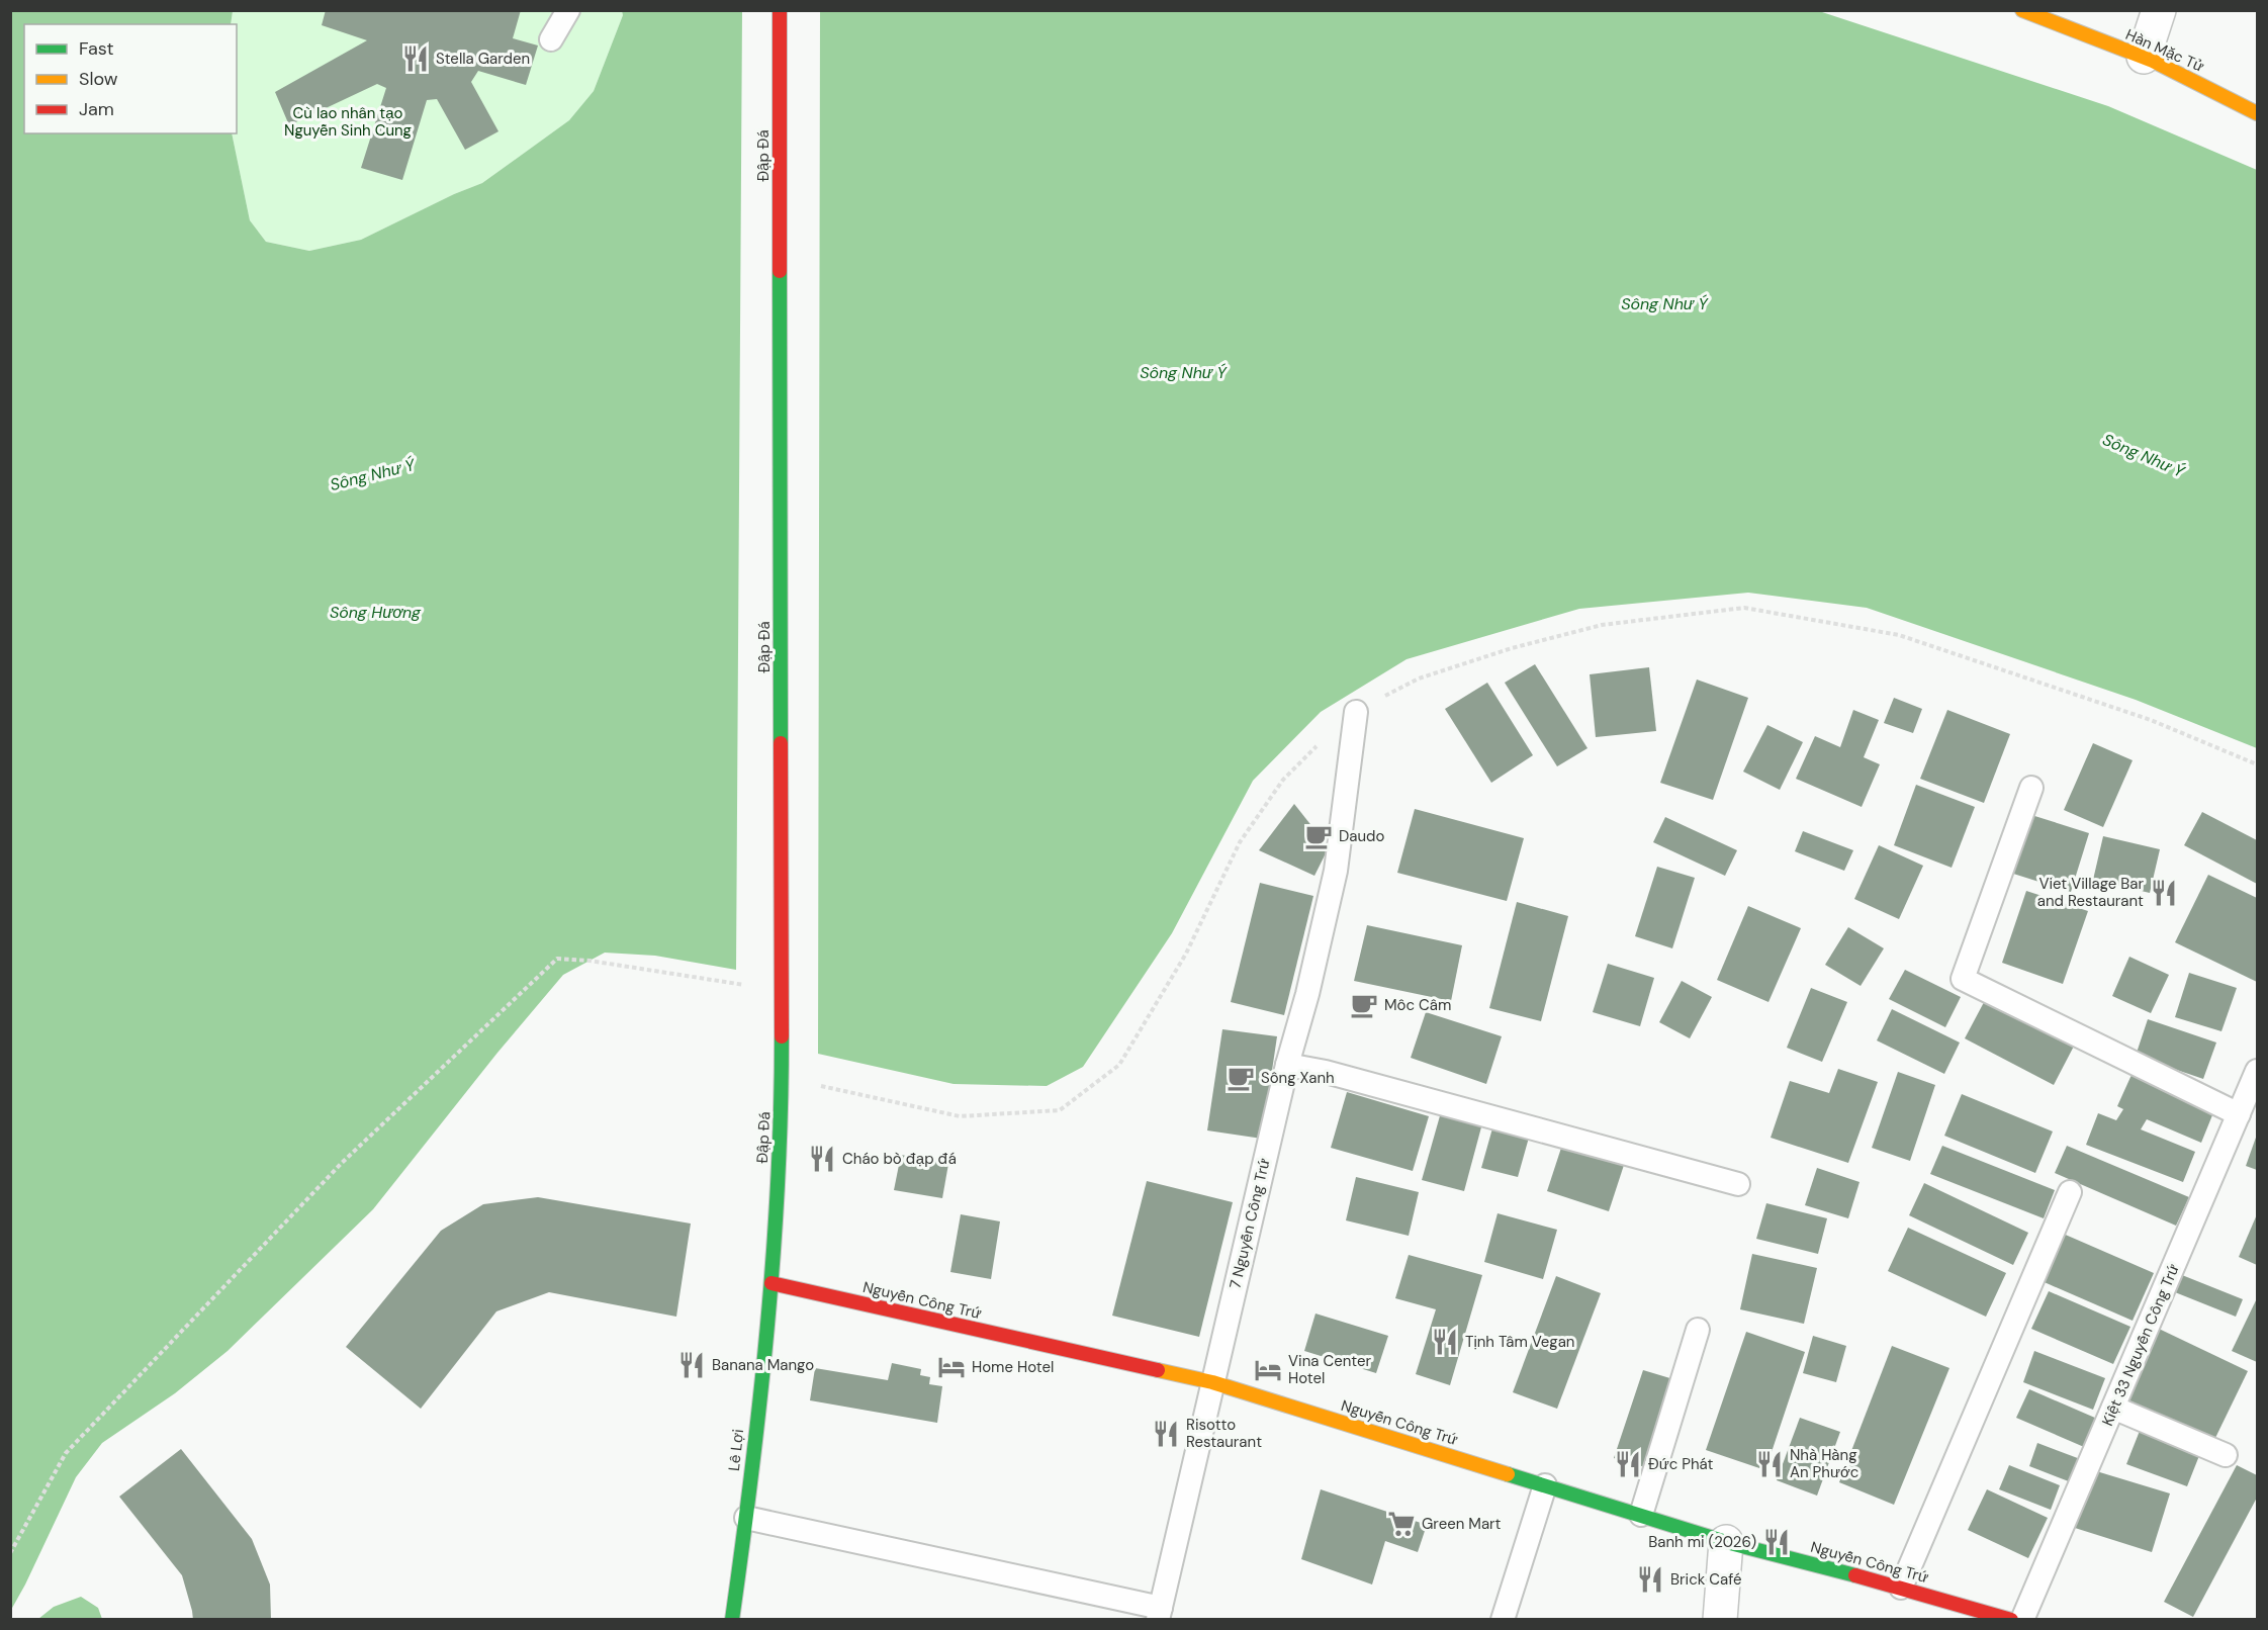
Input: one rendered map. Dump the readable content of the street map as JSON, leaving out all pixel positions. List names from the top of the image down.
{
  "streets": {
    "main road": [
      "Hàn Mặc Tử",
      "Đập Đá",
      "Nguyễn Công Trứ",
      "Lê Lợi"
    ],
    "lane": ["7 Nguyễn Công Trứ", "Kiệt 33 Nguyễn Công Trứ"]
  },
  "crossings": [
    ["Đập Đá", "Nguyễn Công Trứ"],
    ["Đập Đá", "Lê Lợi"],
    ["7 Nguyễn Công Trứ", "Nguyễn Công Trứ"],
    ["Nguyễn Công Trứ", "Lê Lợi"]
  ],
  "water": ["Sông Như Ý", "Sông Hương"],
  "parks": ["Cù lao nhân tạo Nguyễn Sinh Cung"],
  "places": {
    "restaurant": [
      "Stella Garden",
      "Viet Village Bar and Restaurant",
      "Cháo bò đạp đá",
      "Tịnh Tâm Vegan",
      "Banana Mango",
      "Risotto Restaurant",
      "Đức Phát",
      "Nhà Hàng An Phước",
      "Banh mi (2026)",
      "Brick Café"
    ],
    "cafe": ["Daudo", "Môc Câm", "Sông Xanh"],
    "hotel": ["Home Hotel", "Vina Center Hotel"],
    "supermarket": ["Green Mart"]
  },
  "legend": ["Fast", "Slow", "Jam"]
}
